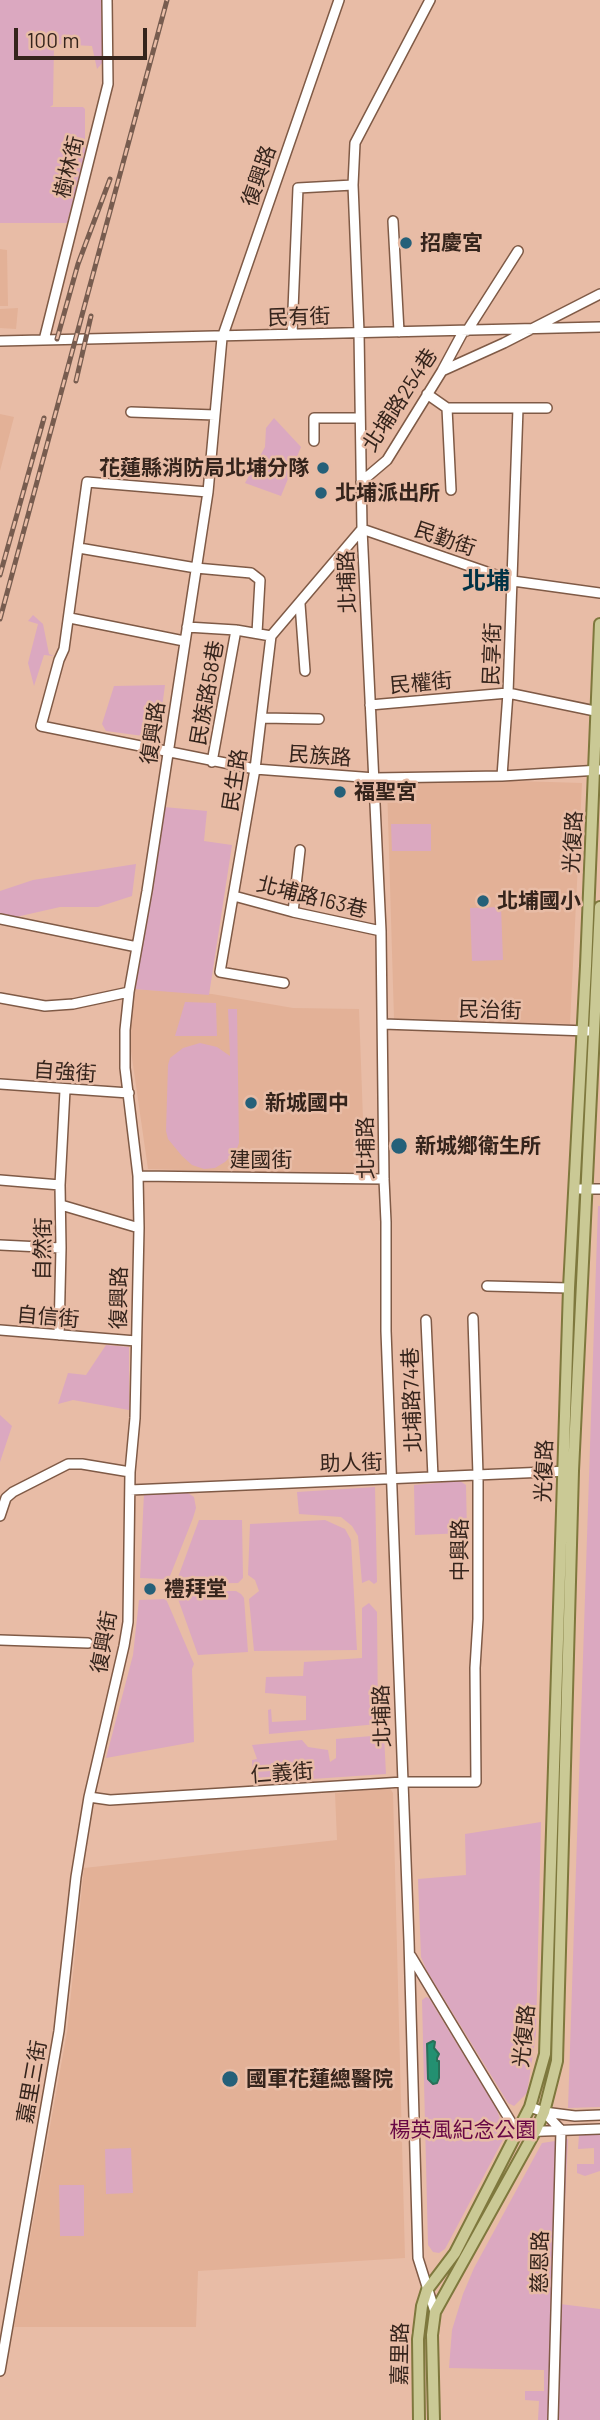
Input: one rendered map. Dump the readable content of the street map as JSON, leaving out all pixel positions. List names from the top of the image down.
{
  "streets": {
    "main road": ["光復路", "嘉里路"],
    "street": [
      "樹林街",
      "復興路",
      "民有街",
      "北埔路254巷",
      "民勤街",
      "北埔路",
      "民享街",
      "民權街",
      "民族路58巷",
      "民族路",
      "民生路",
      "北埔路163巷",
      "民治街",
      "自強街",
      "建國街",
      "自然街",
      "自信街",
      "北埔路74巷",
      "助人街",
      "中興路",
      "復興街",
      "仁義街",
      "嘉里三街",
      "慈恩路"
    ]
  },
  "crossings": [
    ["樹林街", "民有街"],
    ["復興路", "民有街"],
    ["復興路", "民族路"],
    ["復興路", "自強街"],
    ["復興路", "建國街"],
    ["復興路", "自信街"],
    ["復興路", "助人街"],
    ["復興路", "復興街"],
    ["民有街", "北埔路254巷"],
    ["民有街", "北埔路"],
    ["北埔路254巷", "北埔路"],
    ["民勤街", "北埔路"],
    ["民勤街", "民享街"],
    ["北埔路", "民權街"],
    ["北埔路", "民族路"],
    ["北埔路", "光復路"],
    ["北埔路", "北埔路163巷"],
    ["北埔路", "民治街"],
    ["北埔路", "建國街"],
    ["北埔路", "助人街"],
    ["北埔路", "仁義街"],
    ["北埔路", "嘉里路"],
    ["民享街", "民權街"],
    ["民享街", "民族路"],
    ["民權街", "光復路"],
    ["民族路58巷", "民族路"],
    ["民族路", "民生路"],
    ["民族路", "光復路"],
    ["民生路", "北埔路163巷"],
    ["光復路", "民治街"],
    ["光復路", "助人街"],
    ["光復路", "嘉里路"],
    ["自強街", "自然街"],
    ["自然街", "自信街"],
    ["北埔路74巷", "助人街"],
    ["助人街", "中興路"],
    ["助人街", "復興街"],
    ["中興路", "仁義街"],
    ["復興街", "仁義街"],
    ["復興街", "嘉里三街"],
    ["仁義街", "嘉里三街"]
  ],
  "districts": ["北埔"],
  "parks": ["楊英風紀念公園"],
  "places": [
    "招慶宮",
    "花蓮縣消防局北埔分隊",
    "北埔派出所",
    "福聖宮",
    "北埔國小",
    "新城國中",
    "新城鄉衛生所",
    "禮拜堂",
    "國軍花蓮總醫院"
  ],
  "scale_bar": "100 m"
}
